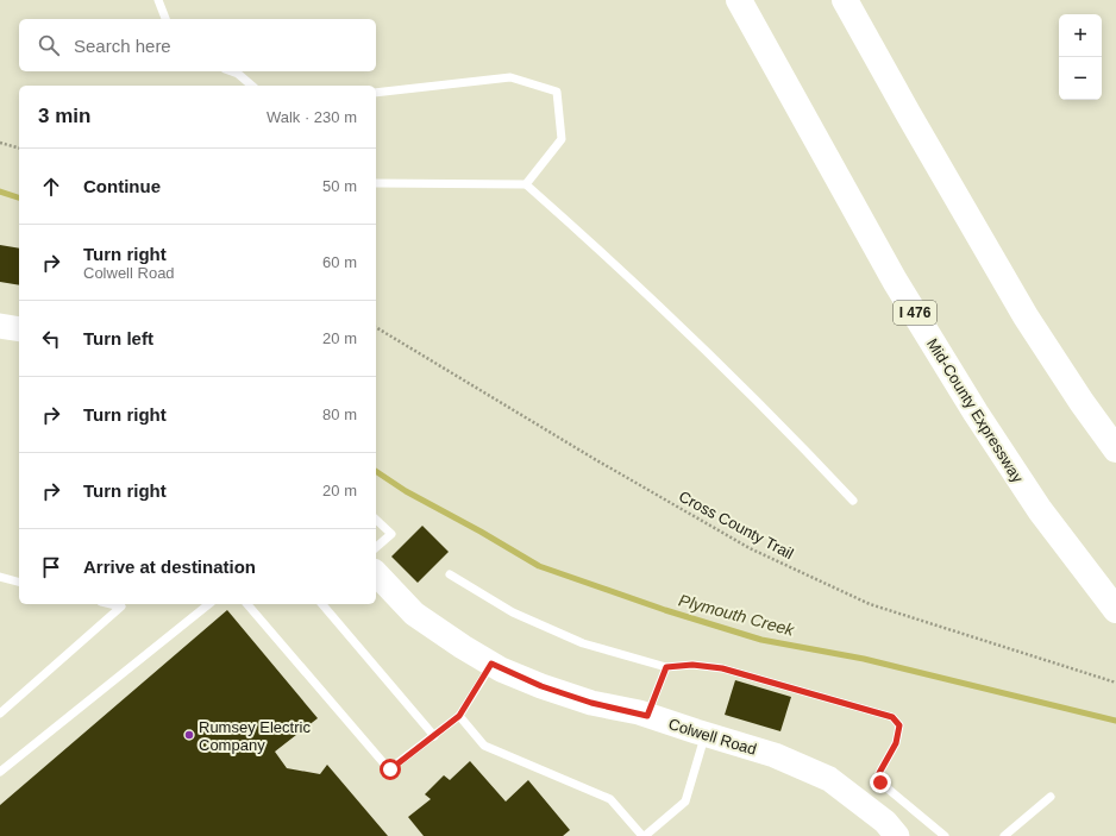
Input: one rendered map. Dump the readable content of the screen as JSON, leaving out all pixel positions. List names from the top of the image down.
{
  "streets": {
    "highway": ["I 476", "Mid-County Expressway"],
    "street": ["Colwell Road"],
    "path": ["Cross County Trail"]
  },
  "water": ["Plymouth Creek"],
  "places": ["Rumsey Electric Company"],
  "page": {
    "map_buttons": ["+", "−"],
    "search": "Search here",
    "heading": ["3 min", "Walk · 230 m"],
    "list": [
      ["Continue", "50 m"],
      ["Turn right", "Colwell Road", "60 m"],
      ["Turn left", "20 m"],
      ["Turn right", "80 m"],
      ["Turn right", "20 m"],
      "Arrive at destination"
    ]
  }
}
